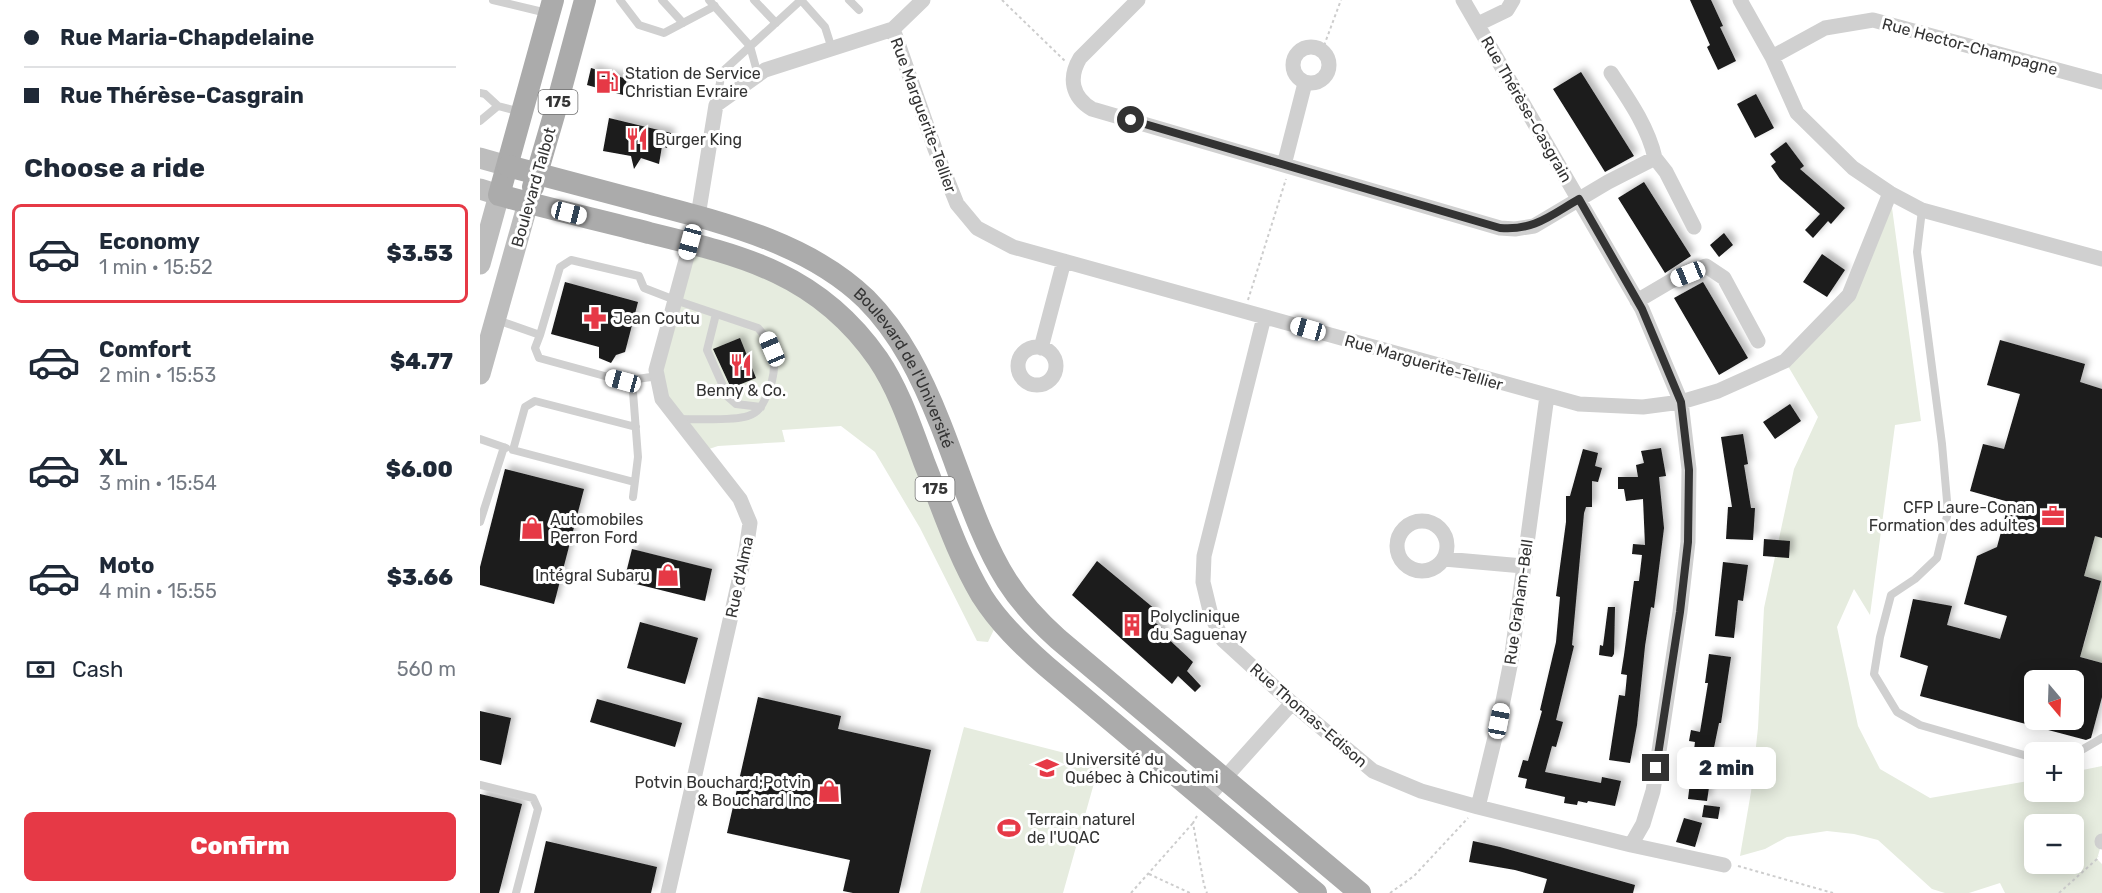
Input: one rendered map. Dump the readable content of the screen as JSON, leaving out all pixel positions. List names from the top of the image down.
{
  "streets": {
    "main road": ["175", "Boulevard Talbot", "Boulevard de l'Université"],
    "street": [
      "Rue Hector-Champagne",
      "Rue Thérèse-Casgrain",
      "Rue Marguerite-Tellier",
      "Rue d'Alma",
      "Rue Graham-Bell",
      "Rue Thomas-Edison"
    ]
  },
  "crossings": [
    ["Rue Thérèse-Casgrain", "Rue Marguerite-Tellier"],
    ["Rue Thérèse-Casgrain", "Rue Thomas-Edison"],
    ["Rue Marguerite-Tellier", "Rue Graham-Bell"],
    ["Rue Marguerite-Tellier", "Rue Thomas-Edison"],
    ["Boulevard Talbot", "Boulevard de l'Université"],
    ["Boulevard de l'Université", "Rue d'Alma"],
    ["Rue Graham-Bell", "Rue Thomas-Edison"]
  ],
  "places": {
    "fuel station": ["Station de Service Christian Evraire"],
    "restaurant": ["Burger King", "Benny & Co."],
    "pharmacy": ["Jean Coutu"],
    "office": ["CFP Laure-Conan Formation des adultes"],
    "shop": ["Automobiles Perron Ford", "Intégral Subaru", "Potvin Bouchard;Potvin & Bouchard Inc"],
    "building": ["Polyclinique du Saguenay"],
    "school or university": ["Université du Québec à Chicoutimi"],
    "sports": ["Terrain naturel de l'UQAC"]
  },
  "north": "bottom",
  "page": {
    "banner": ["Rue Maria-Chapdelaine", "Rue Thérèse-Casgrain"],
    "heading": "Choose a ride",
    "list": [
      {
        "name": "Economy",
        "note": "1 min · 15:52",
        "value": "$3.53"
      },
      {
        "name": "Comfort",
        "note": "2 min · 15:53",
        "value": "$4.77"
      },
      {
        "name": "XL",
        "note": "3 min · 15:54",
        "value": "$6.00"
      },
      {
        "name": "Moto",
        "note": "4 min · 15:55",
        "value": "$3.66"
      }
    ],
    "pay": ["Cash", "560 m"],
    "map_buttons": ["+", "−"],
    "bubble": "2 min",
    "buttons": "Confirm"
  }
}
